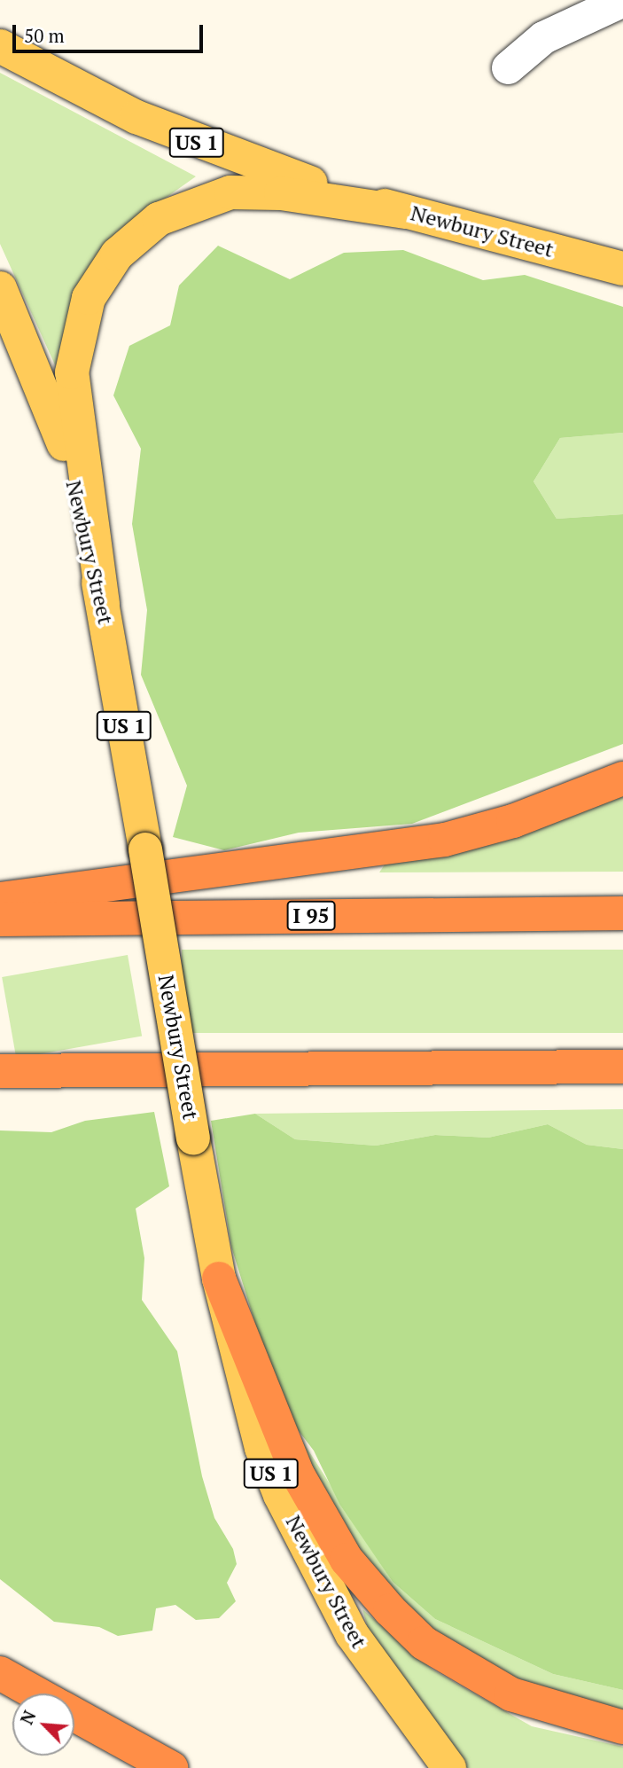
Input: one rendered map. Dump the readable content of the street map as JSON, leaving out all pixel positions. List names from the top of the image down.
{
  "streets": {
    "highway": ["I 95"],
    "main road": ["US 1", "Newbury Street"]
  },
  "scale_bar": "50 m",
  "north": "top left"
}
